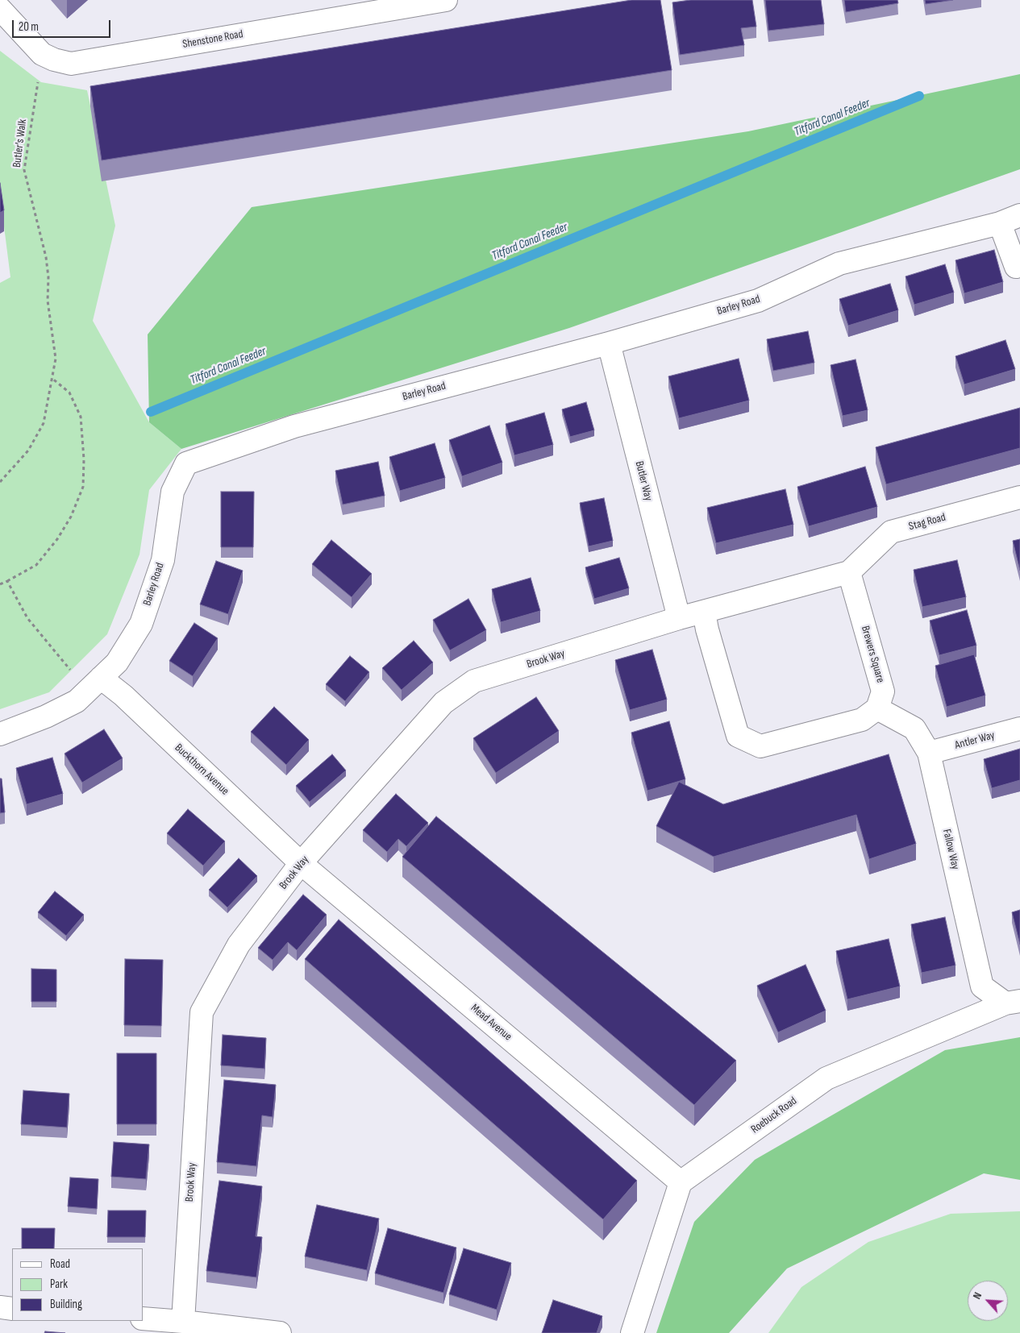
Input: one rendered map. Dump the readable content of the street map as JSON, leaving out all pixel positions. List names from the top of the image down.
{
  "streets": {
    "street": [
      "Shenstone Road",
      "Barley Road",
      "Butler Way",
      "Stag Road",
      "Brewers Square",
      "Brook Way",
      "Antler Way",
      "Buckthorn Avenue",
      "Fallow Way",
      "Mead Avenue",
      "Roebuck Road"
    ],
    "path": ["Butler's Walk"]
  },
  "crossings": [
    ["Shenstone Road", "Butler's Walk"],
    ["Barley Road", "Butler Way"],
    ["Barley Road", "Buckthorn Avenue"],
    ["Butler Way", "Brook Way"],
    ["Stag Road", "Brewers Square"],
    ["Brewers Square", "Fallow Way"],
    ["Brook Way", "Buckthorn Avenue"],
    ["Brook Way", "Mead Avenue"],
    ["Antler Way", "Fallow Way"],
    ["Buckthorn Avenue", "Mead Avenue"],
    ["Fallow Way", "Roebuck Road"],
    ["Mead Avenue", "Roebuck Road"]
  ],
  "water": ["Titford Canal Feeder"],
  "legend": ["Road", "Park", "Building"],
  "scale_bar": "20 m",
  "north": "top left"
}
